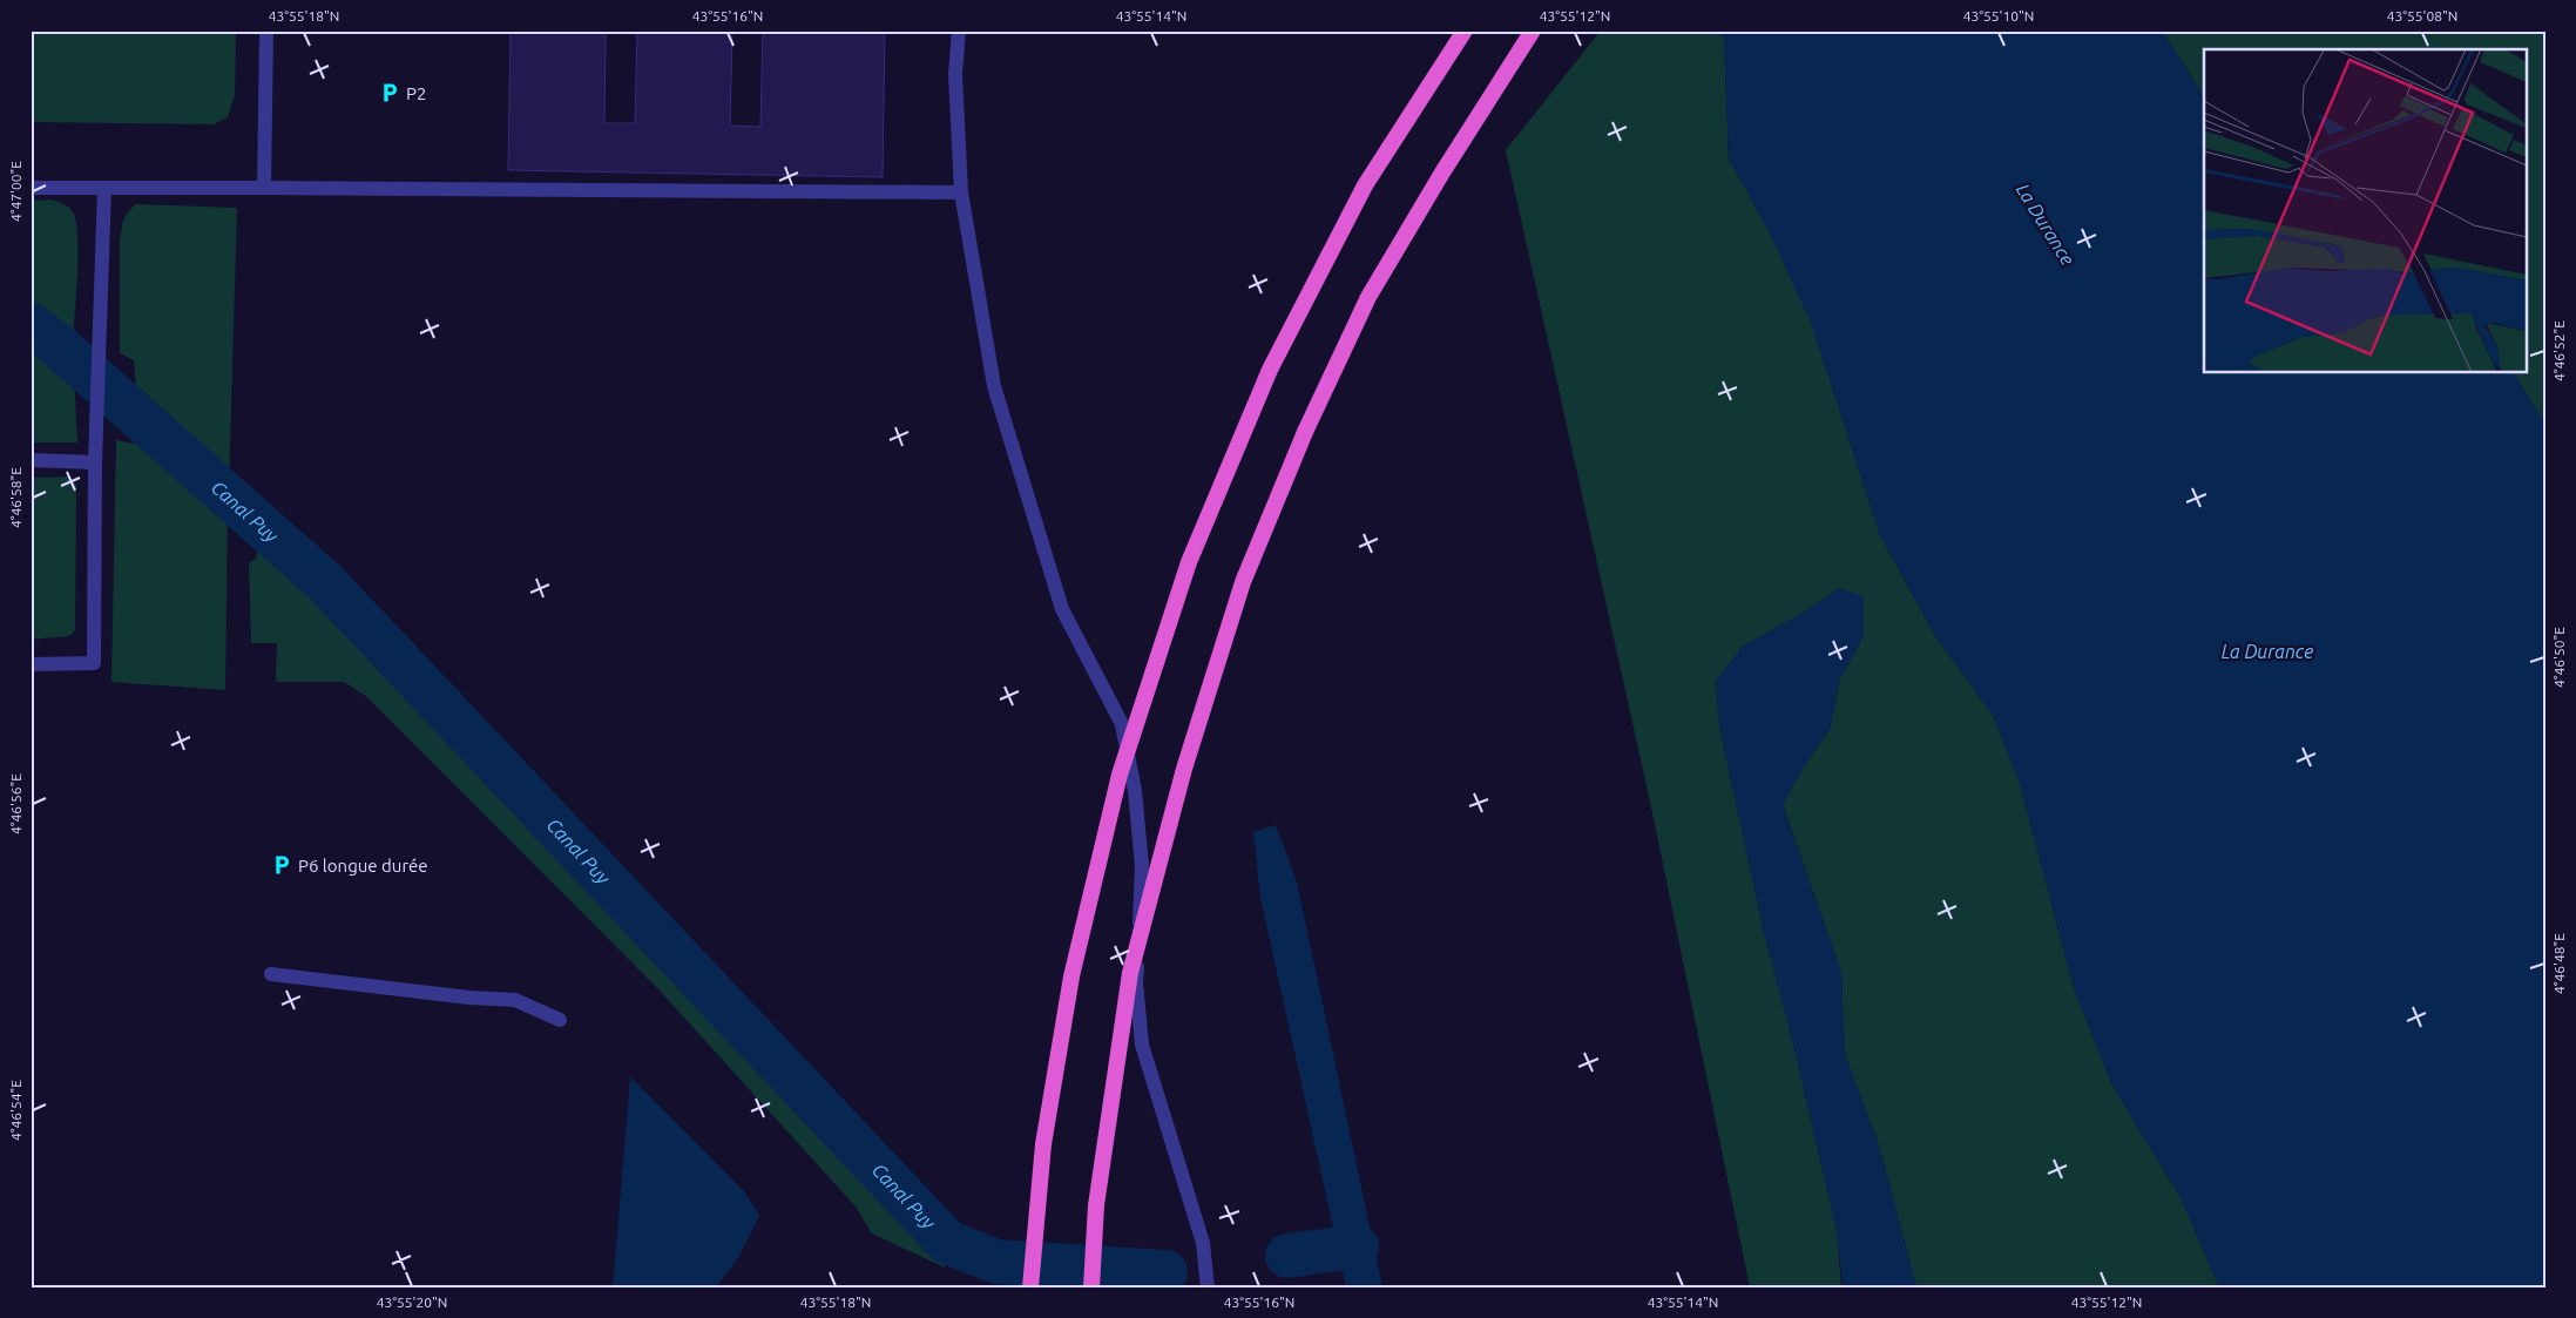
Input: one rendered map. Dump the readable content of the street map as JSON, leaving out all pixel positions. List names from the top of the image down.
{
  "water": ["La Durance", "Canal Puy"],
  "places": {
    "parking": ["P2", "P6 longue durée"]
  },
  "coordinates": [
    "43°55'18\"N",
    "43°55'16\"N",
    "43°55'14\"N",
    "43°55'12\"N",
    "43°55'10\"N",
    "43°55'08\"N",
    "4°47'00\"E",
    "4°46'52\"E",
    "4°46'58\"E",
    "4°46'50\"E",
    "4°46'56\"E",
    "4°46'48\"E",
    "4°46'54\"E",
    "43°55'20\"N"
  ]
}
